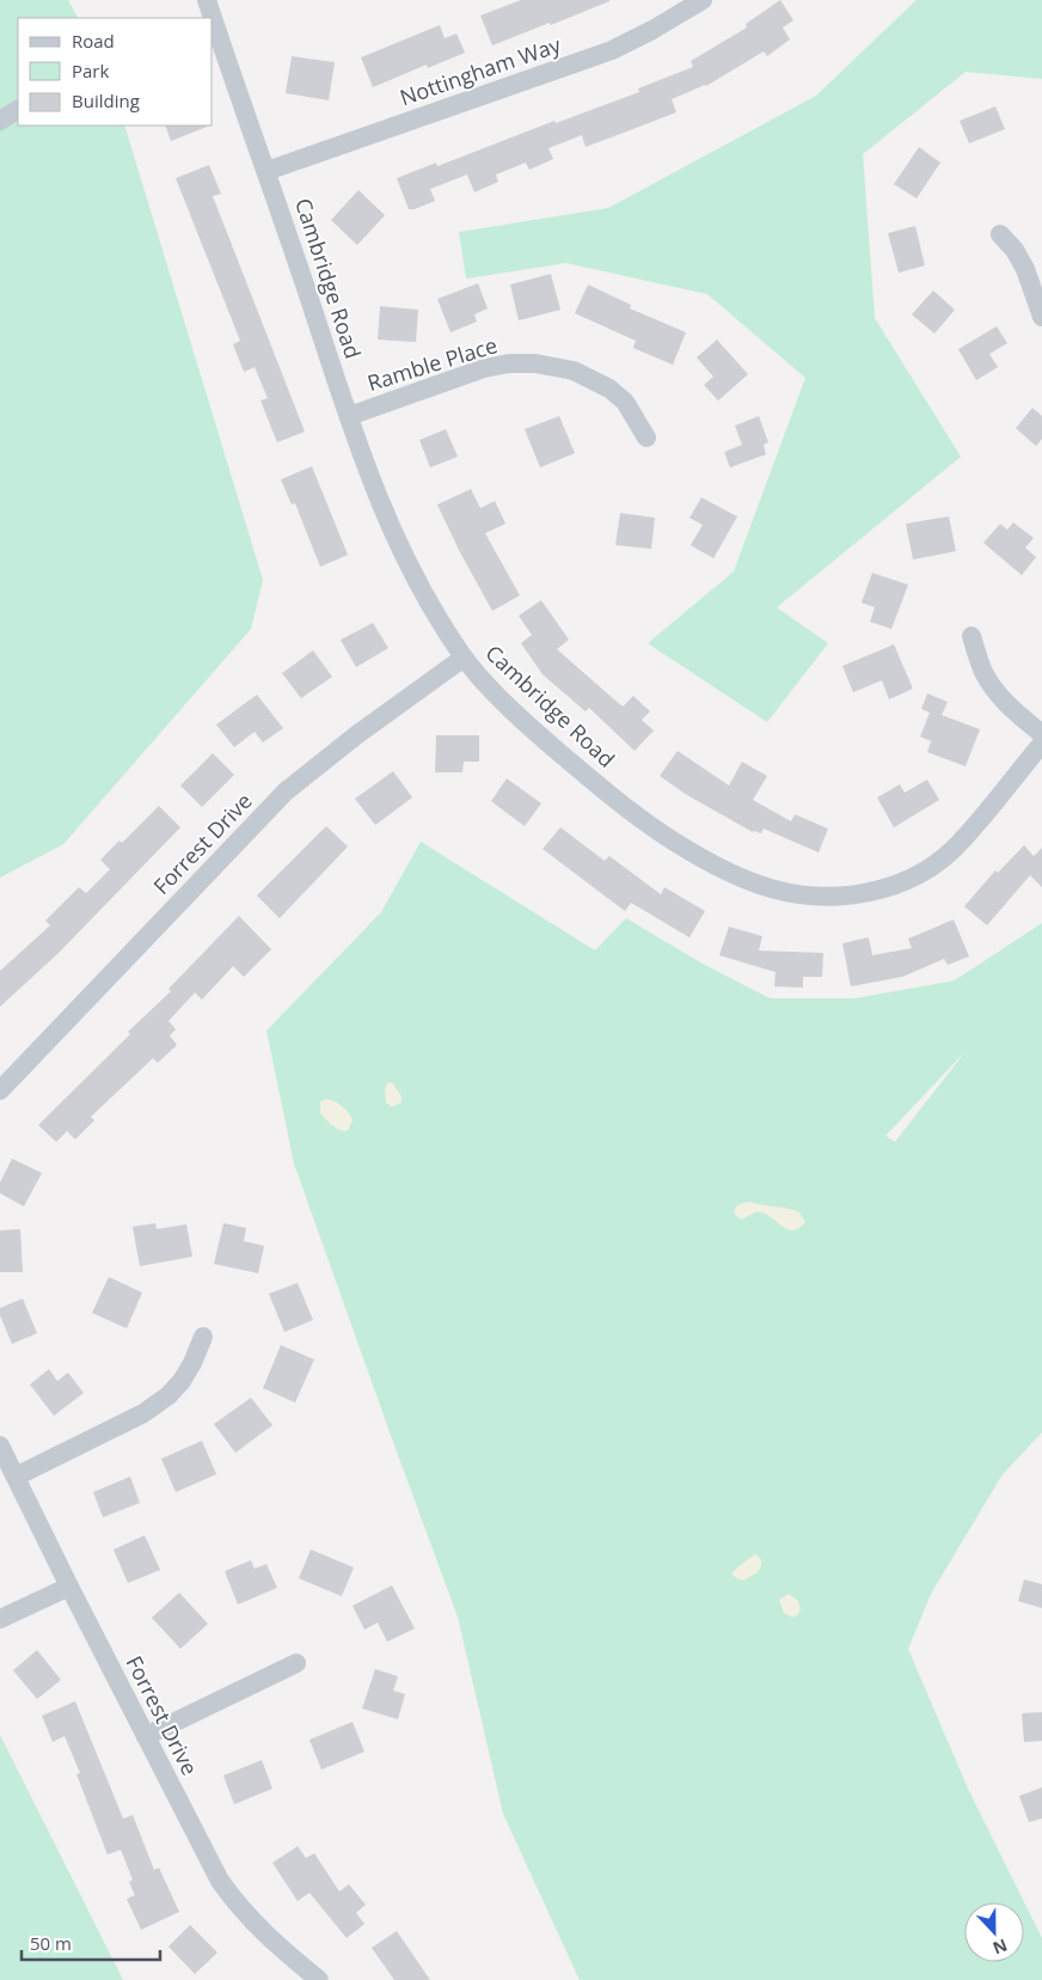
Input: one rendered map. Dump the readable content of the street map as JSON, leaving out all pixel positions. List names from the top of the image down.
{
  "streets": {
    "street": [
      "Nottingham Way",
      "Cambridge Road",
      "Ramble Place",
      "Forrest Drive"
    ]
  },
  "crossings": [
    ["Nottingham Way", "Cambridge Road"],
    ["Cambridge Road", "Ramble Place"],
    ["Cambridge Road", "Forrest Drive"]
  ],
  "legend": ["Road", "Park", "Building"],
  "scale_bar": "50 m",
  "north": "bottom"
}
